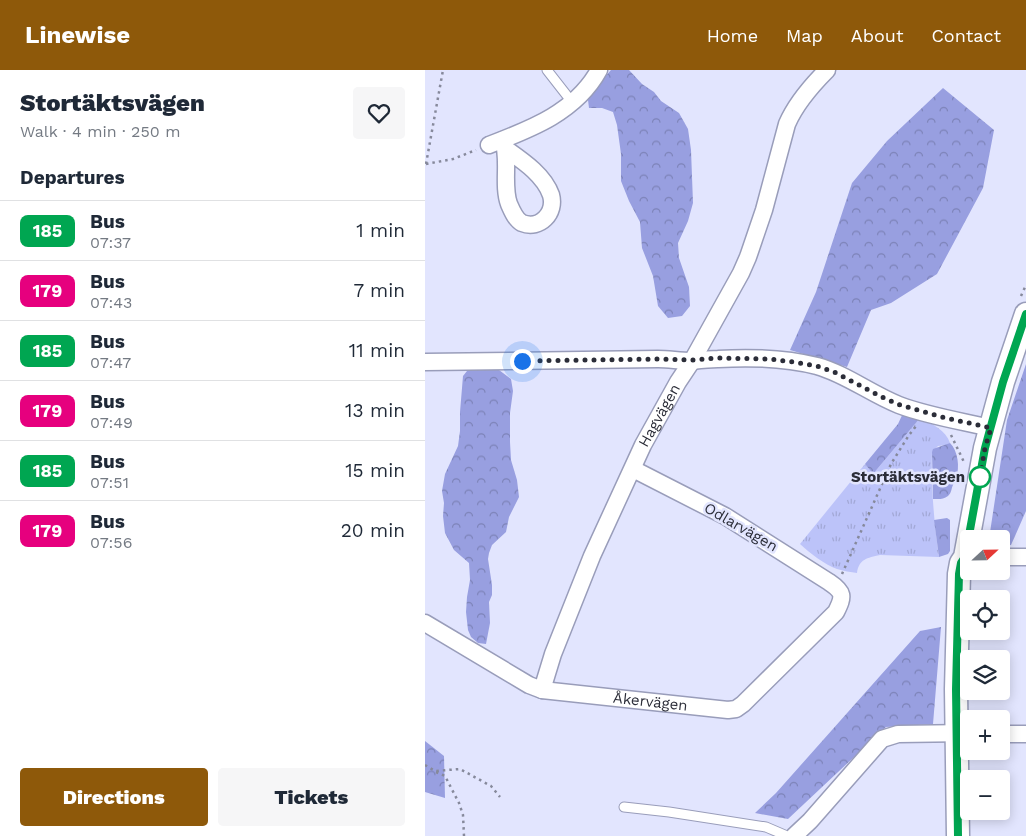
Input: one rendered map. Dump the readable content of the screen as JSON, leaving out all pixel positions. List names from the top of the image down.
{
  "streets": {
    "street": ["Hagvägen", "Odlarvägen", "Åkervägen"]
  },
  "crossings": [
    ["Hagvägen", "Odlarvägen"],
    ["Hagvägen", "Åkervägen"],
    ["Odlarvägen", "Åkervägen"]
  ],
  "places": ["Stortäktsvägen"],
  "lines": ["bus line 185"],
  "north": "right",
  "page": {
    "header": "Linewise",
    "nav": [
      "Home",
      "Map",
      "About",
      "Contact"
    ],
    "heading": [
      ["Stortäktsvägen", "Walk · 4 min · 250 m"],
      "Departures"
    ],
    "list": [
      {
        "mark": "185",
        "name": "Bus",
        "note": "07:37",
        "value": "1 min"
      },
      {
        "mark": "179",
        "name": "Bus",
        "note": "07:43",
        "value": "7 min"
      },
      {
        "mark": "185",
        "name": "Bus",
        "note": "07:47",
        "value": "11 min"
      },
      {
        "mark": "179",
        "name": "Bus",
        "note": "07:49",
        "value": "13 min"
      },
      {
        "mark": "185",
        "name": "Bus",
        "note": "07:51",
        "value": "15 min"
      },
      {
        "mark": "179",
        "name": "Bus",
        "note": "07:56",
        "value": "20 min"
      }
    ],
    "map_buttons": ["+", "−"],
    "buttons": ["Directions", "Tickets"]
  }
}
